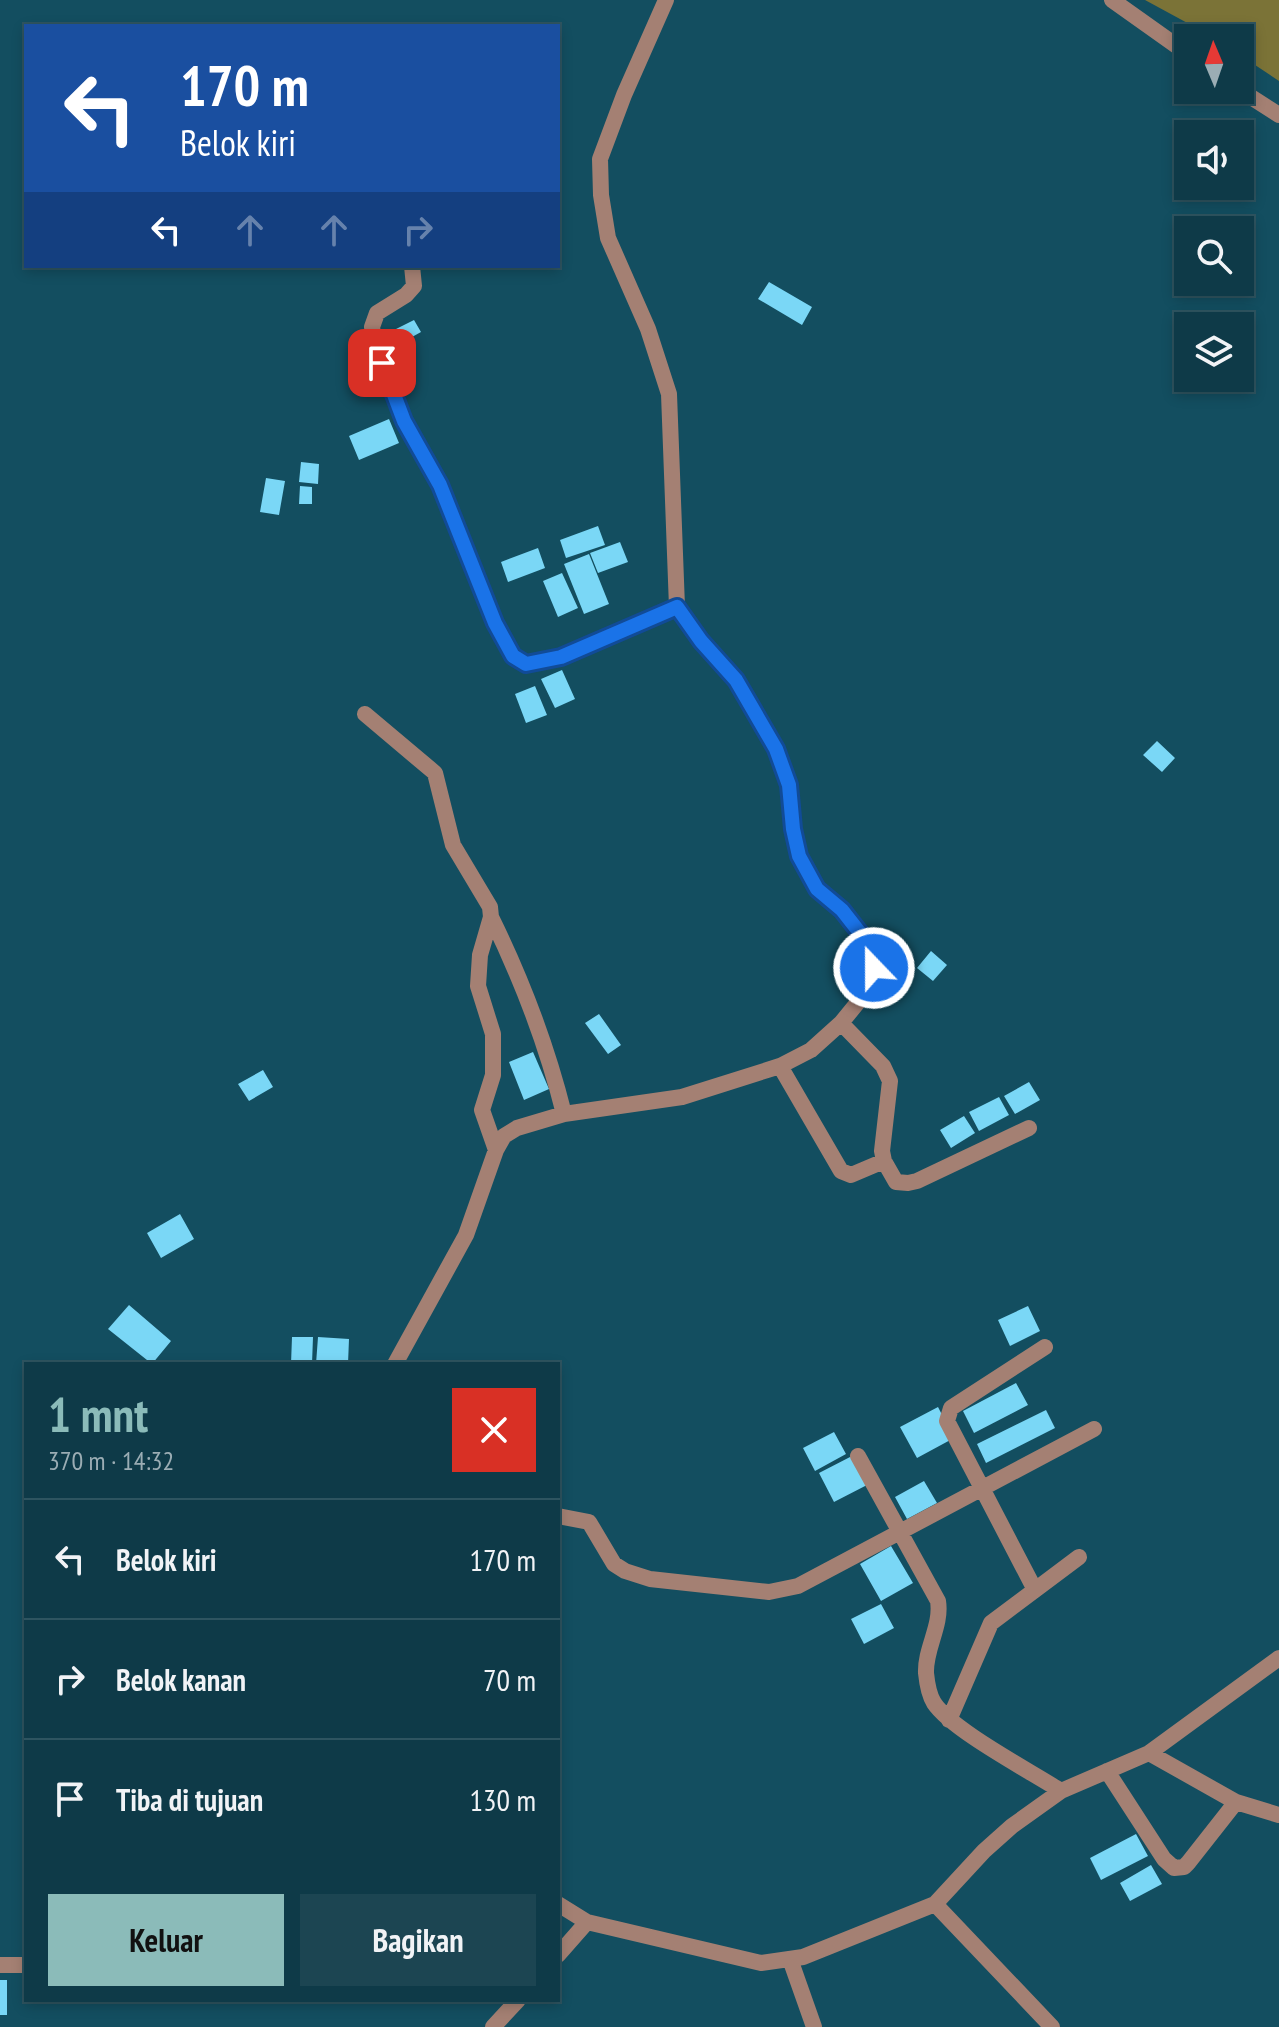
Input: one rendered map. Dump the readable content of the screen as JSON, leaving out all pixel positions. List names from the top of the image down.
{
  "north": "top",
  "page": {
    "turn": ["170 m", "Belok kiri"],
    "heading": ["1 mnt", "370 m · 14:32"],
    "list": [
      {
        "name": "Belok kiri",
        "value": "170 m"
      },
      {
        "name": "Belok kanan",
        "value": "70 m"
      },
      {
        "name": "Tiba di tujuan",
        "value": "130 m"
      }
    ],
    "buttons": ["Keluar", "Bagikan"]
  }
}
